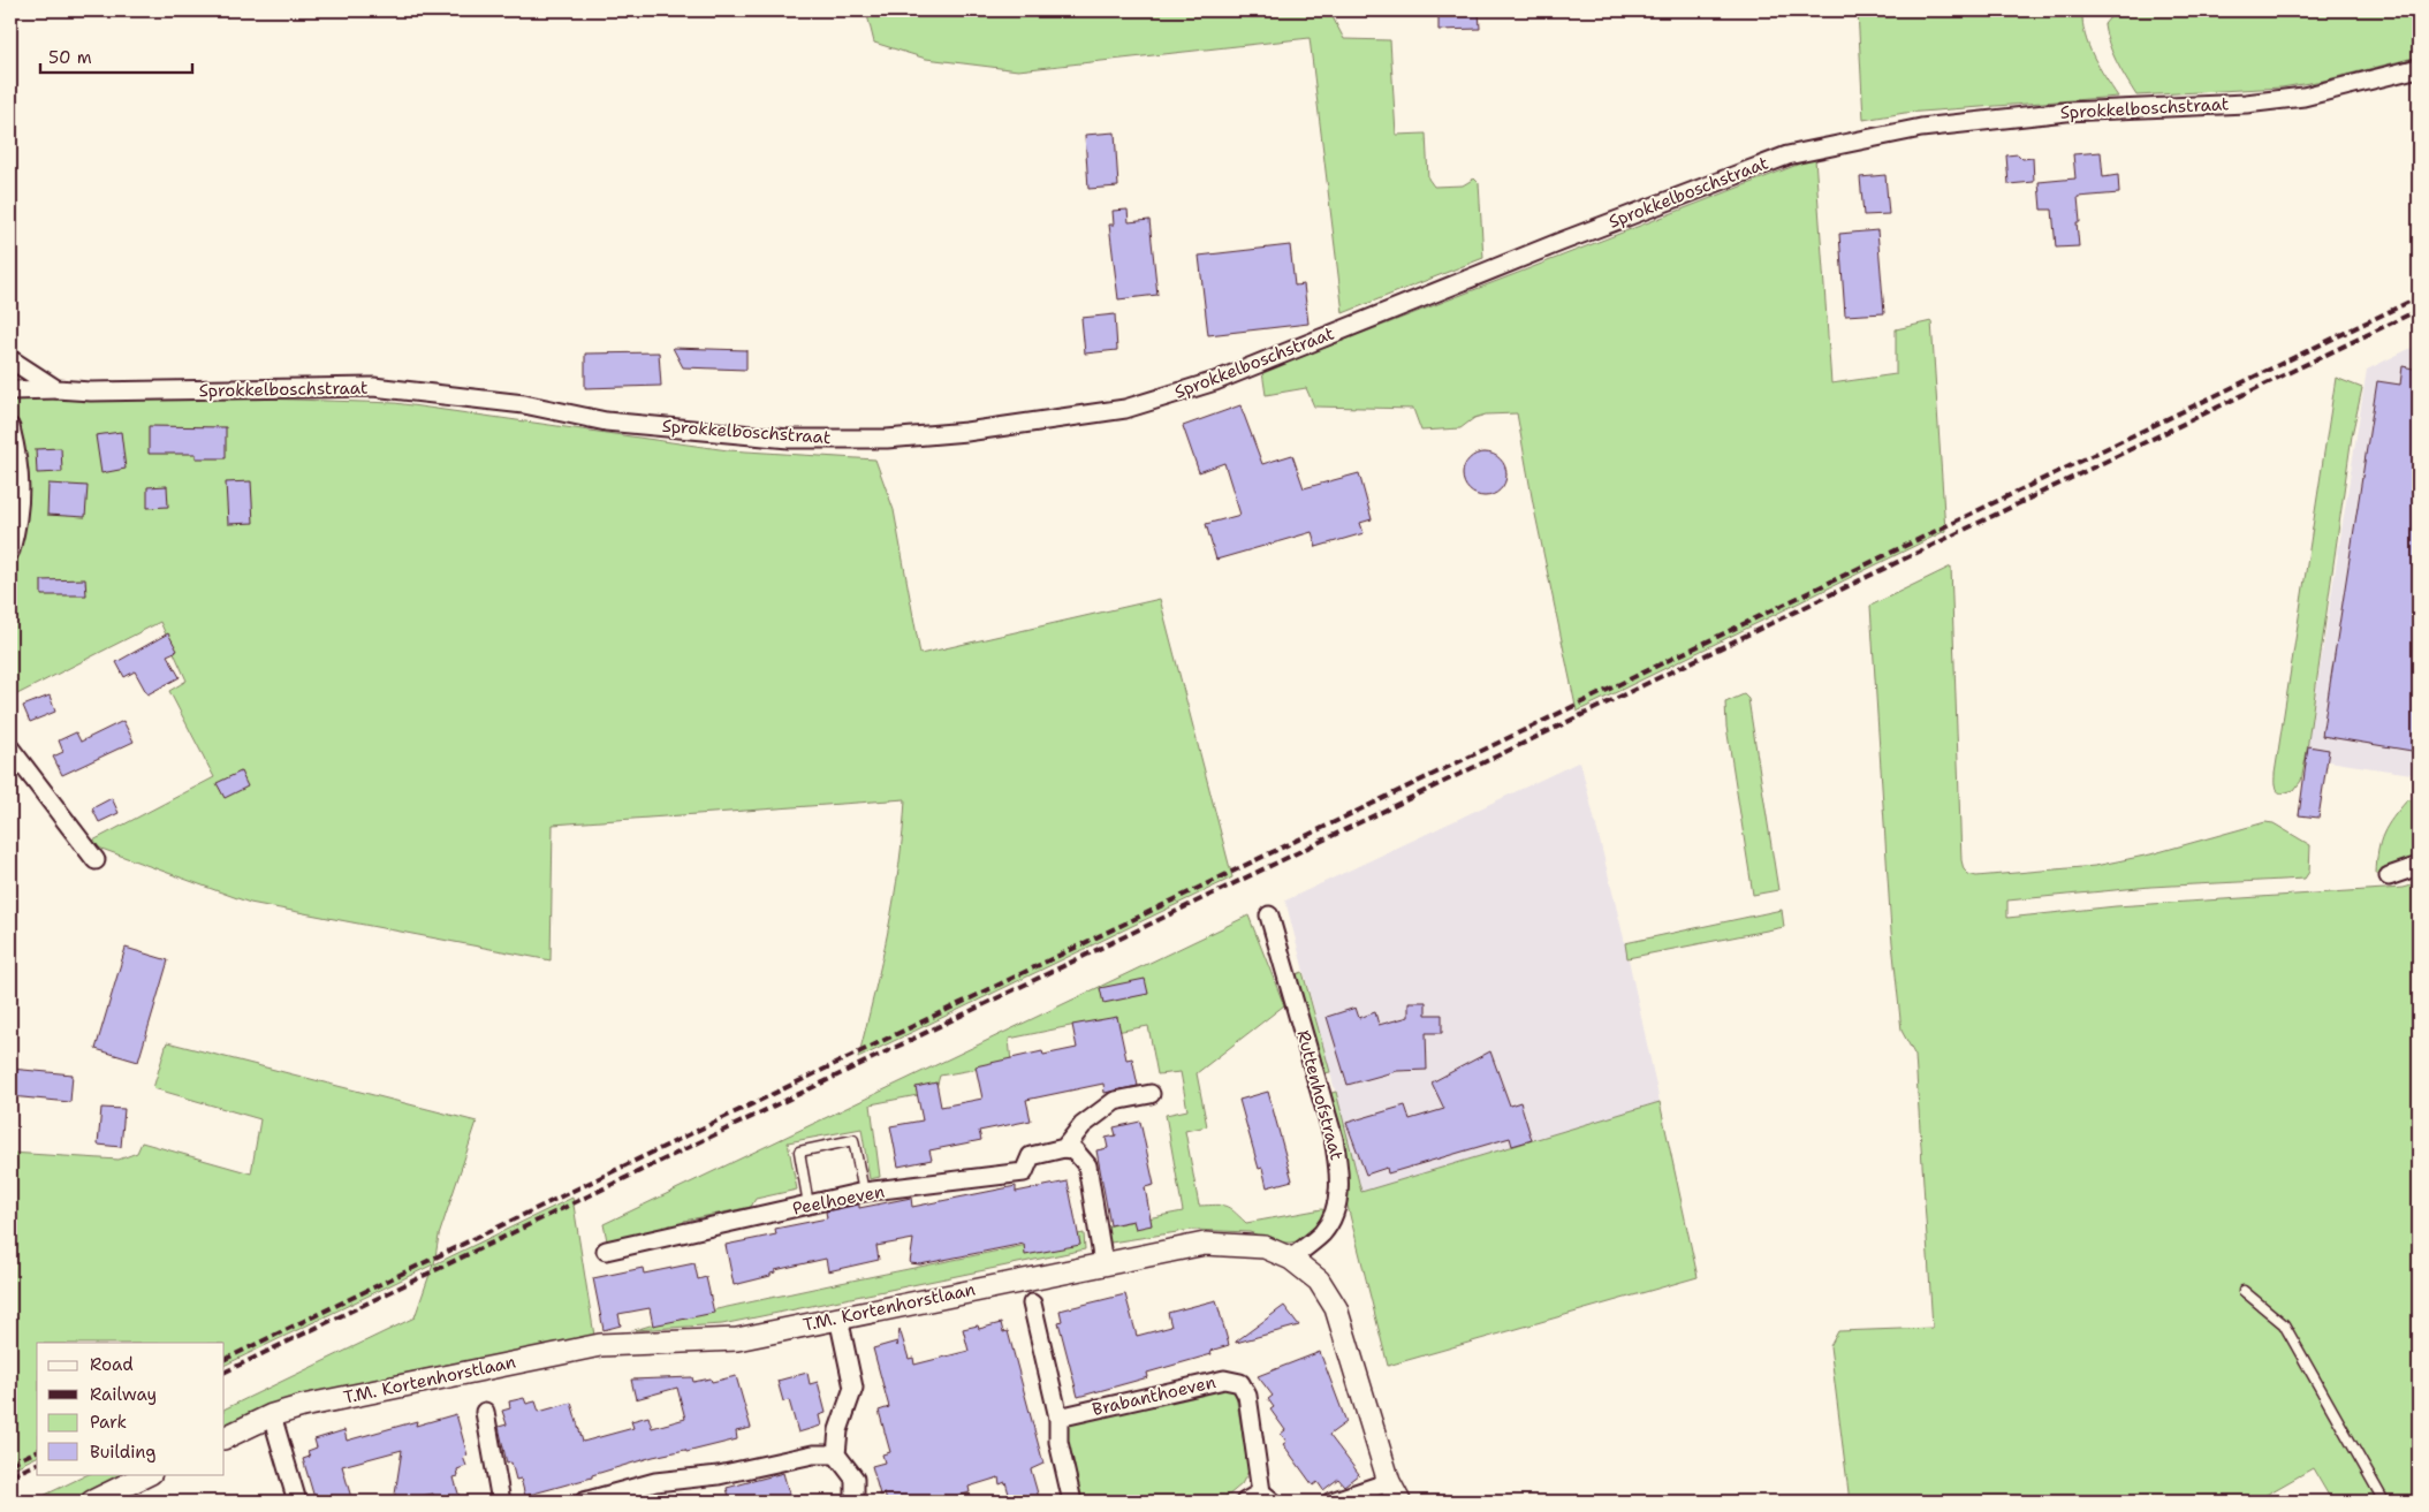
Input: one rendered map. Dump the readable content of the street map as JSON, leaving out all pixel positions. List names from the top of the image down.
{
  "streets": {
    "street": [
      "Sprokkelboschstraat",
      "Ruttenhofstraat",
      "Peelhoeven",
      "T.M. Kortenhorstlaan",
      "Brabanthoeven"
    ]
  },
  "crossings": [
    ["Ruttenhofstraat", "T.M. Kortenhorstlaan"]
  ],
  "legend": [
    "Road",
    "Railway",
    "Park",
    "Building"
  ],
  "scale_bar": "50 m"
}
